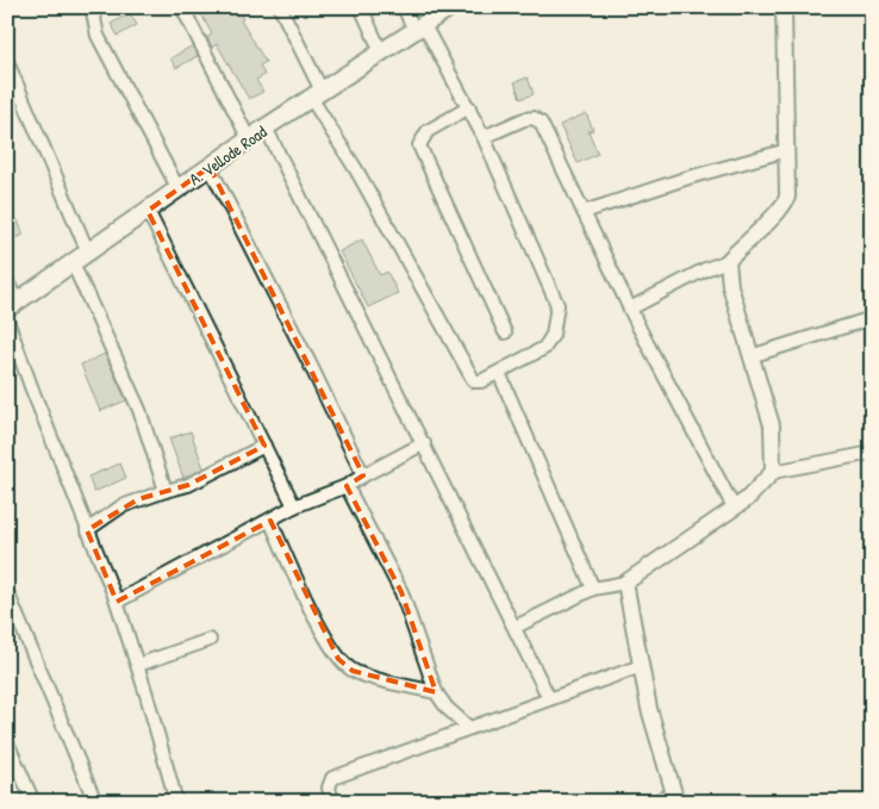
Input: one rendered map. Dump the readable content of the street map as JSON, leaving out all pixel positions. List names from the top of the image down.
{
  "streets": {
    "main road": ["A. Vellode Road"]
  }
}
